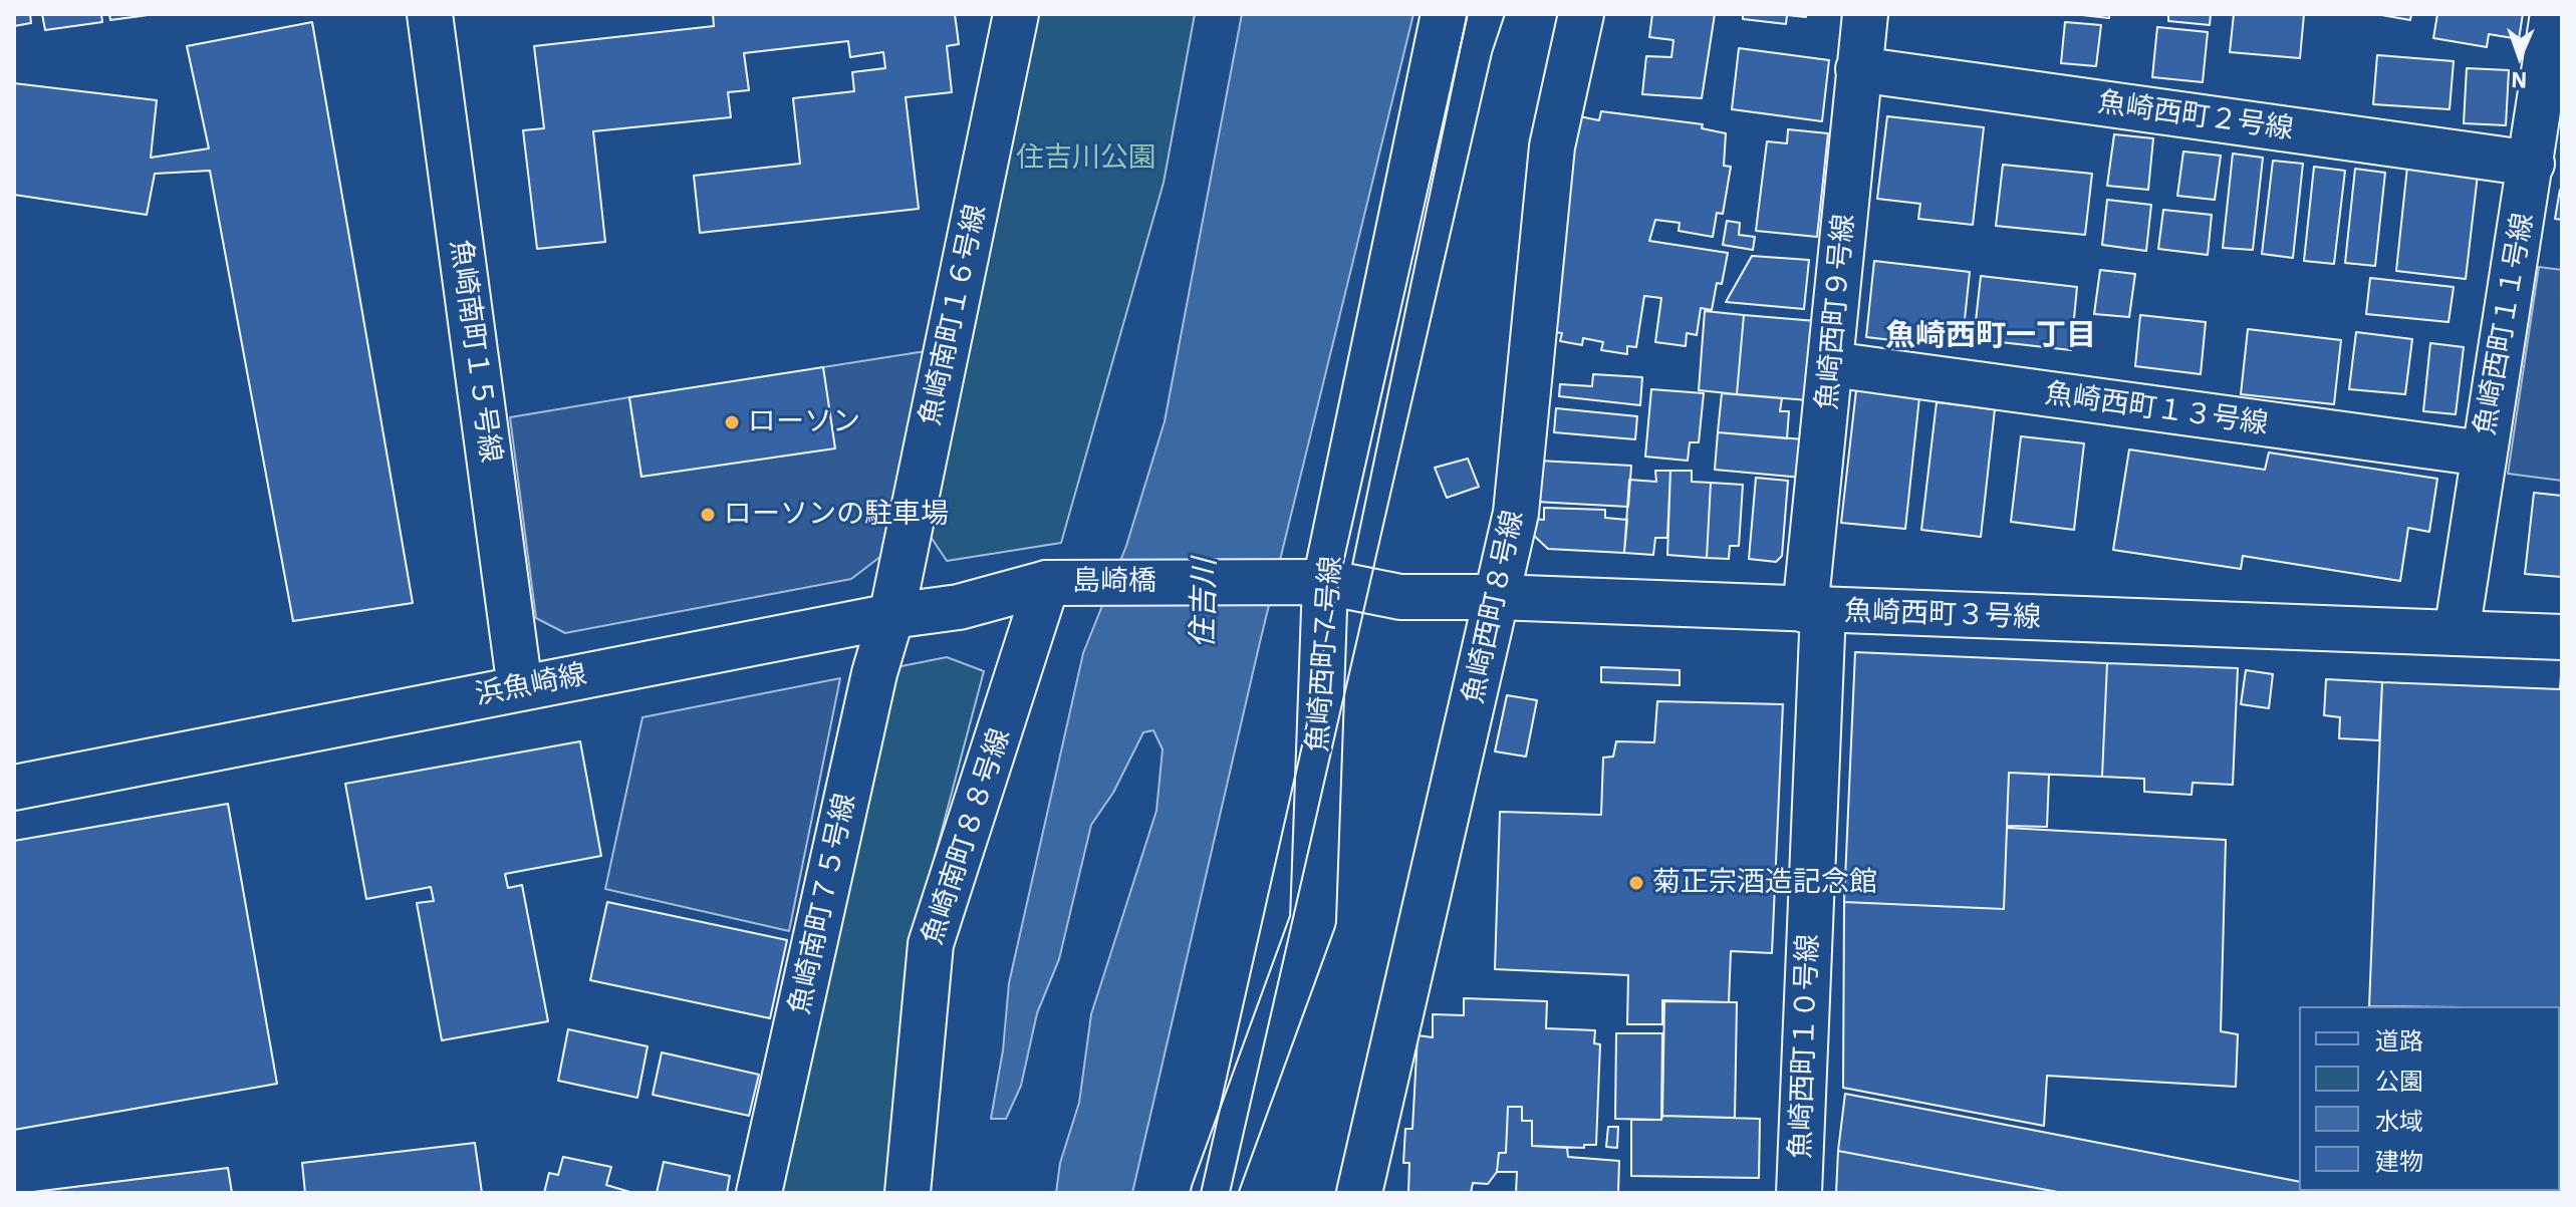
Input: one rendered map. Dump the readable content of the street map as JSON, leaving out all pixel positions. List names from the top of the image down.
{
  "streets": {
    "street": [
      "魚崎西町２号線",
      "魚崎西町９号線",
      "魚崎南町１６号線",
      "魚崎西町１１号線",
      "魚崎南町１５号線",
      "魚崎西町１３号線",
      "島崎橋",
      "魚崎西町８号線",
      "魚崎西町３号線",
      "魚崎西町７号線",
      "浜魚崎線",
      "魚崎南町８８号線",
      "魚崎南町７５号線",
      "魚崎西町１０号線"
    ]
  },
  "crossings": [
    ["魚崎西町２号線", "魚崎西町９号線"],
    ["魚崎西町２号線", "魚崎西町１１号線"],
    ["魚崎西町９号線", "魚崎西町１３号線"],
    ["魚崎西町９号線", "魚崎西町３号線"],
    ["魚崎西町９号線", "魚崎西町１０号線"],
    ["魚崎南町１６号線", "浜魚崎線"],
    ["魚崎南町１６号線", "魚崎南町７５号線"],
    ["魚崎西町１１号線", "魚崎西町１３号線"],
    ["魚崎西町１１号線", "魚崎西町３号線"],
    ["魚崎南町１５号線", "浜魚崎線"],
    ["島崎橋", "魚崎西町３号線"],
    ["島崎橋", "魚崎西町７号線"],
    ["島崎橋", "浜魚崎線"],
    ["島崎橋", "魚崎南町８８号線"],
    ["魚崎西町８号線", "魚崎西町３号線"],
    ["魚崎西町３号線", "魚崎西町７号線"],
    ["魚崎西町３号線", "魚崎西町１０号線"],
    ["浜魚崎線", "魚崎南町８８号線"],
    ["浜魚崎線", "魚崎南町７５号線"]
  ],
  "districts": ["魚崎西町一丁目"],
  "water": ["住吉川"],
  "parks": ["住吉川公園"],
  "places": ["ローソン", "ローソンの駐車場", "菊正宗酒造記念館"],
  "legend": [
    "道路",
    "公園",
    "水域",
    "建物"
  ],
  "north": "bottom"
}
